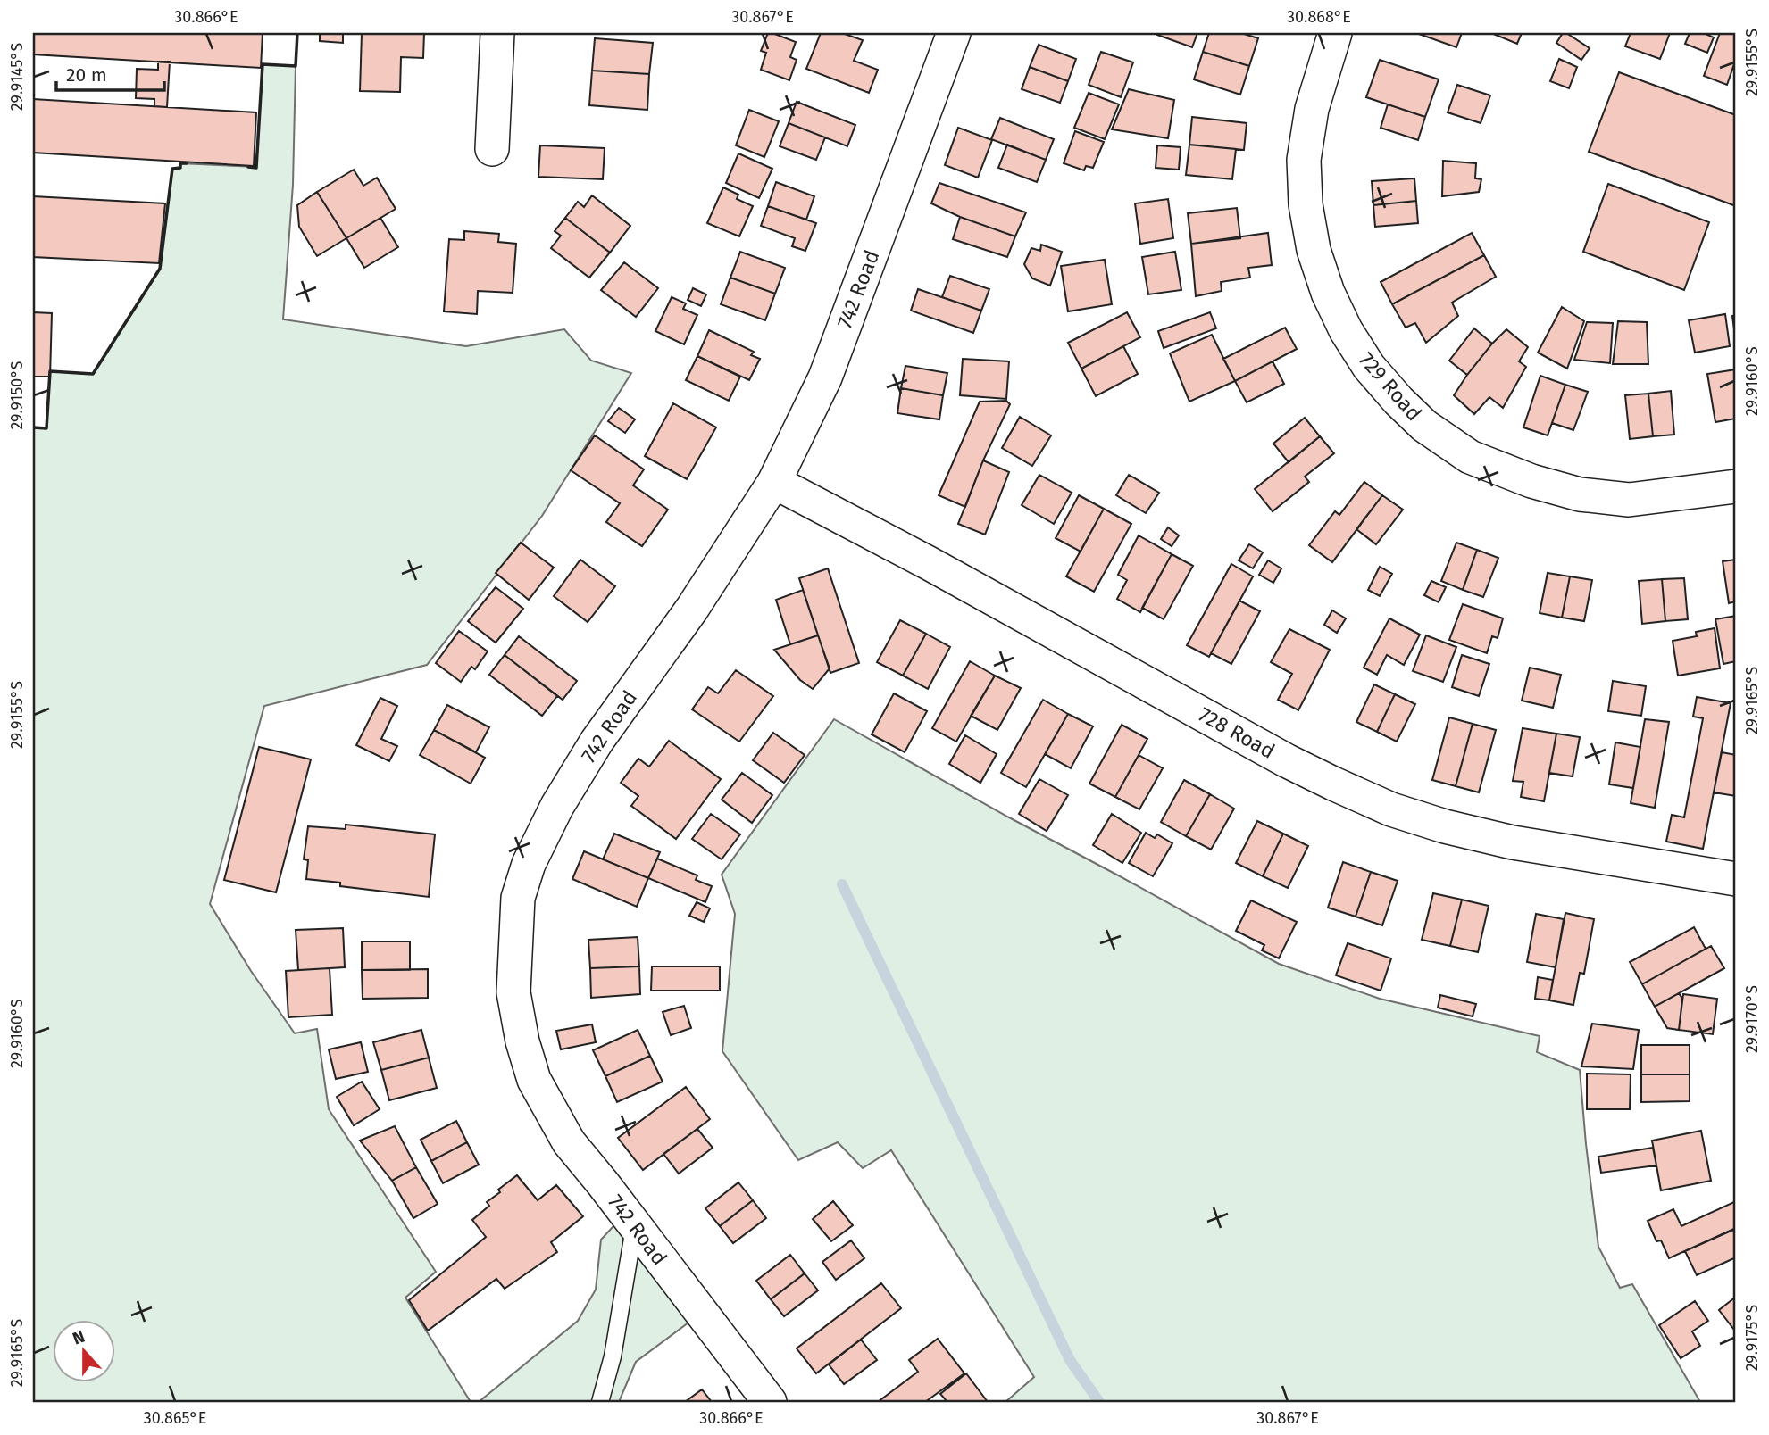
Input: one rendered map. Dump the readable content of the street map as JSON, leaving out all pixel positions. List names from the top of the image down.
{
  "streets": {
    "street": ["742 Road", "729 Road", "728 Road"]
  },
  "crossings": [
    ["742 Road", "728 Road"]
  ],
  "scale_bar": "20 m",
  "north": "top",
  "coordinates": [
    "30.866°E",
    "30.867°E",
    "30.868°E",
    "29.9155°S",
    "29.9145°S",
    "29.9160°S",
    "29.9150°S",
    "29.9165°S",
    "29.9170°S",
    "29.9175°S",
    "30.865°E"
  ]
}
